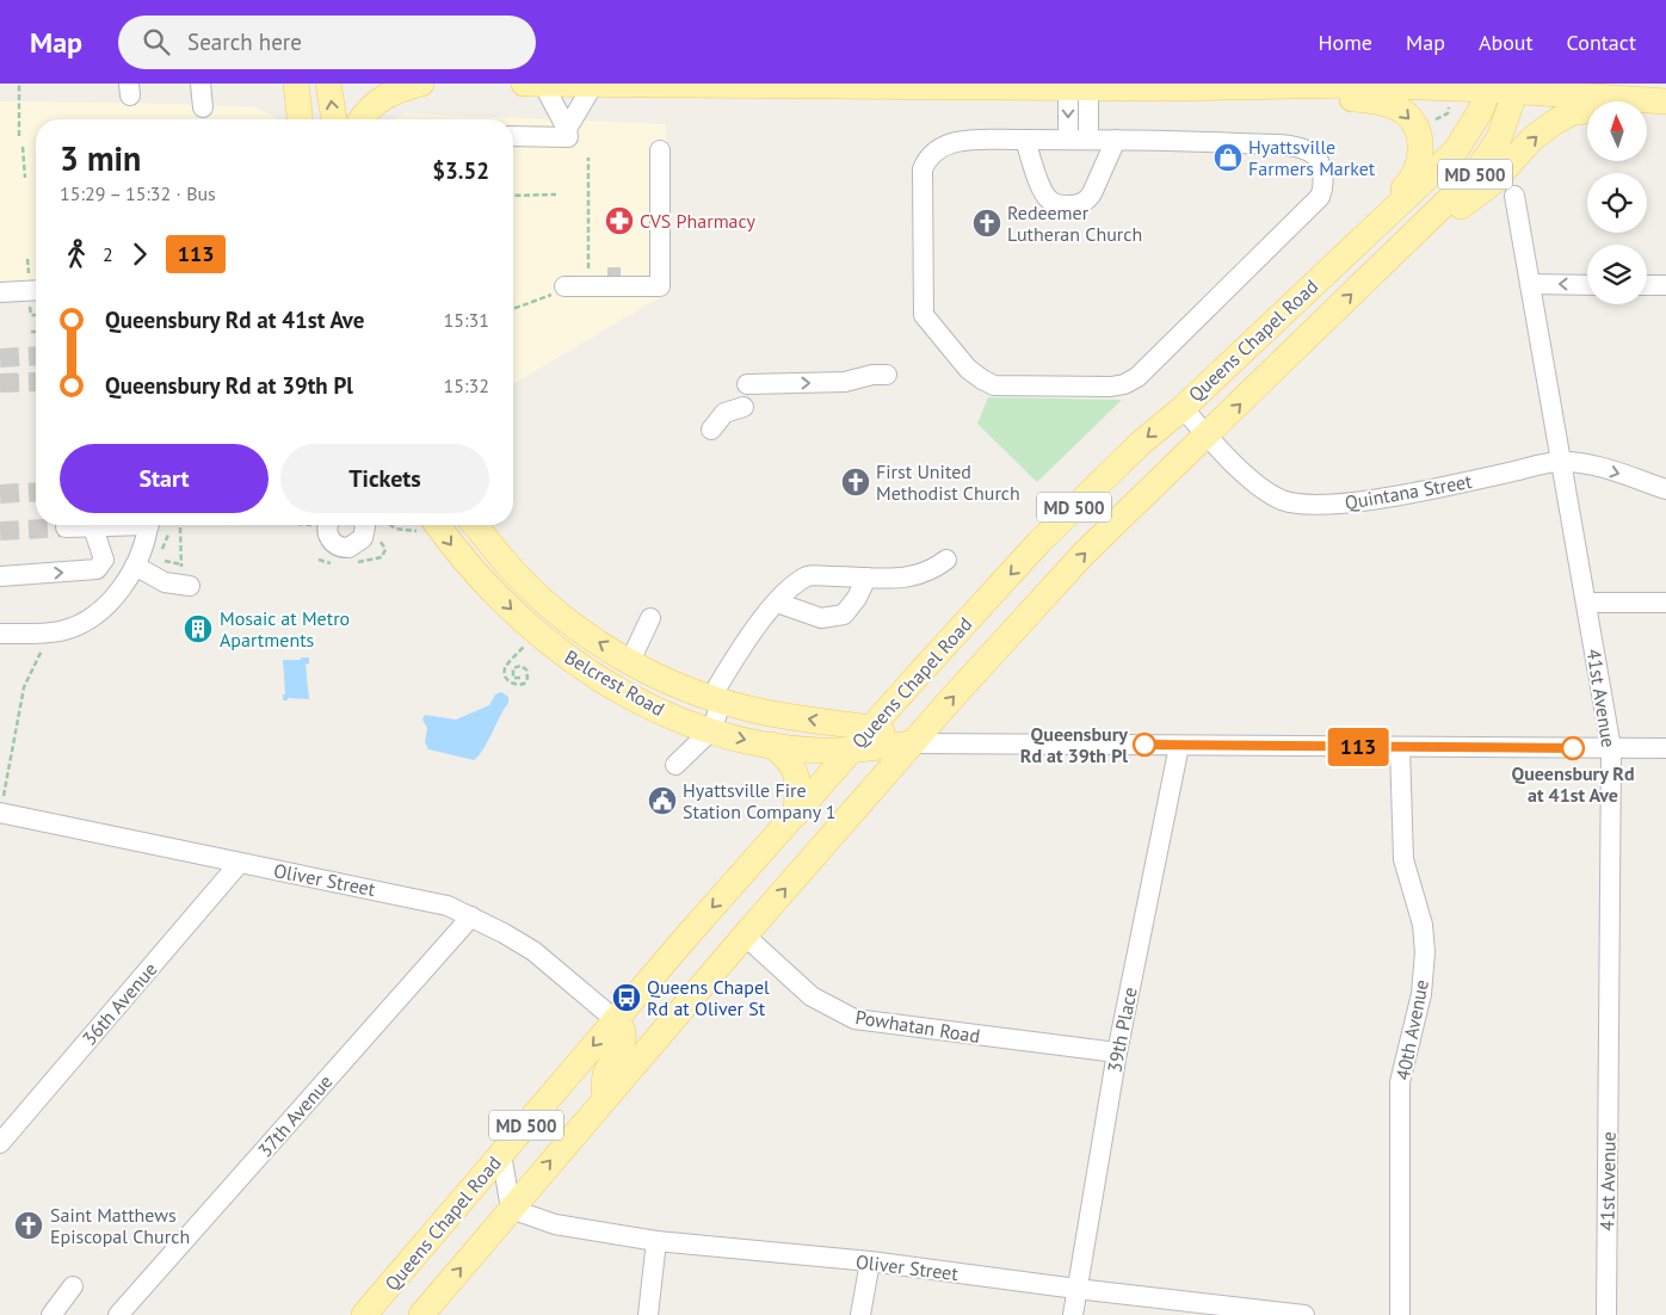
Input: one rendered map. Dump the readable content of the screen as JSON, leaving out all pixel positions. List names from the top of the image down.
{
  "streets": {
    "main road": ["MD 500", "Queens Chapel Road", "Belcrest Road"],
    "street": [
      "Quintana Street",
      "41st Avenue",
      "Oliver Street",
      "36th Avenue",
      "Powhatan Road",
      "39th Place",
      "40th Avenue",
      "37th Avenue"
    ]
  },
  "crossings": [
    ["Queens Chapel Road", "Quintana Street"],
    ["Queens Chapel Road", "Belcrest Road"],
    ["Queens Chapel Road", "Oliver Street"],
    ["Queens Chapel Road", "Powhatan Road"],
    ["Quintana Street", "41st Avenue"],
    ["Oliver Street", "36th Avenue"],
    ["Oliver Street", "39th Place"],
    ["Oliver Street", "37th Avenue"],
    ["Powhatan Road", "39th Place"]
  ],
  "places": {
    "shop": ["Hyattsville Farmers Market"],
    "pharmacy": ["CVS Pharmacy"],
    "church": ["Redeemer Lutheran Church", "First United Methodist Church", "Saint Matthews Episcopal Church"],
    "building": ["Mosaic at Metro Apartments"],
    "other": ["Queensbury Rd at 39th Pl", "Queensbury Rd at 41st Ave"],
    "public building": ["Hyattsville Fire Station Company 1"],
    "bus stop": ["Queens Chapel Rd at Oliver St"]
  },
  "lines": ["bus line 113"],
  "north": "top",
  "page": {
    "header": "Map",
    "search": "Search here",
    "nav": [
      "Home",
      "Map",
      "About",
      "Contact"
    ],
    "on_map": "113",
    "heading": ["3 min", "15:29 – 15:32 · Bus", "$3.52"],
    "legs": ["2", "113"],
    "list": [
      {
        "name": "Queensbury Rd at 41st Ave",
        "value": "15:31"
      },
      {
        "name": "Queensbury Rd at 39th Pl",
        "value": "15:32"
      }
    ],
    "buttons": ["Start", "Tickets"]
  }
}
